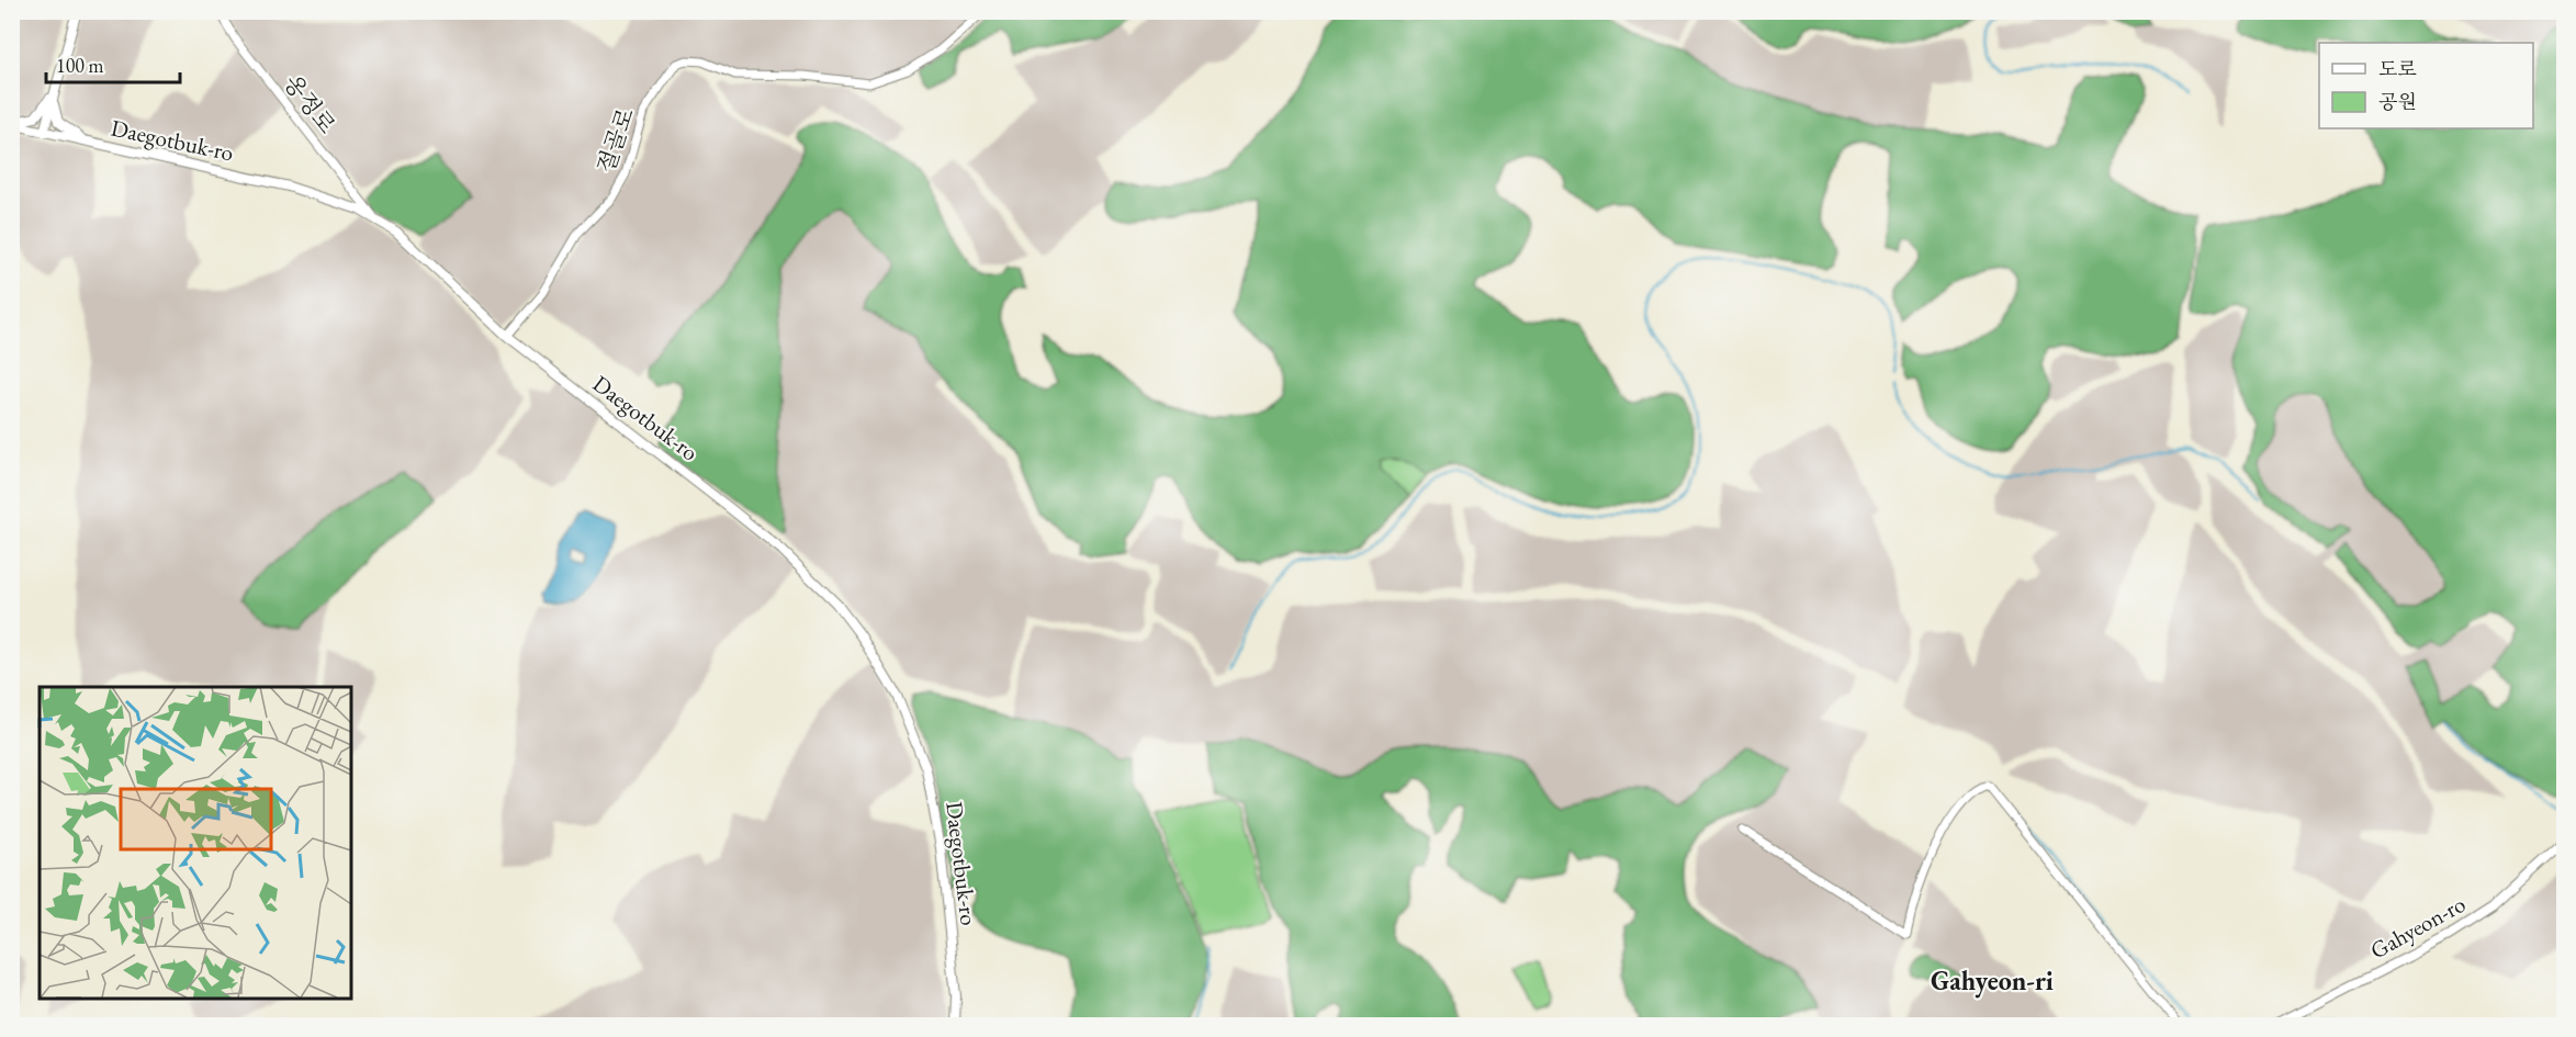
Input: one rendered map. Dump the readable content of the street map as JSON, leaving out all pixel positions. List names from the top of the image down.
{
  "streets": {
    "street": [
      "옹정로",
      "Daegotbuk-ro",
      "절골로",
      "Gahyeon-ro"
    ]
  },
  "crossings": [
    ["옹정로", "Daegotbuk-ro"],
    ["Daegotbuk-ro", "절골로"]
  ],
  "districts": ["Gahyeon-ri"],
  "legend": ["도로", "공원"],
  "scale_bar": "100 m"
}
